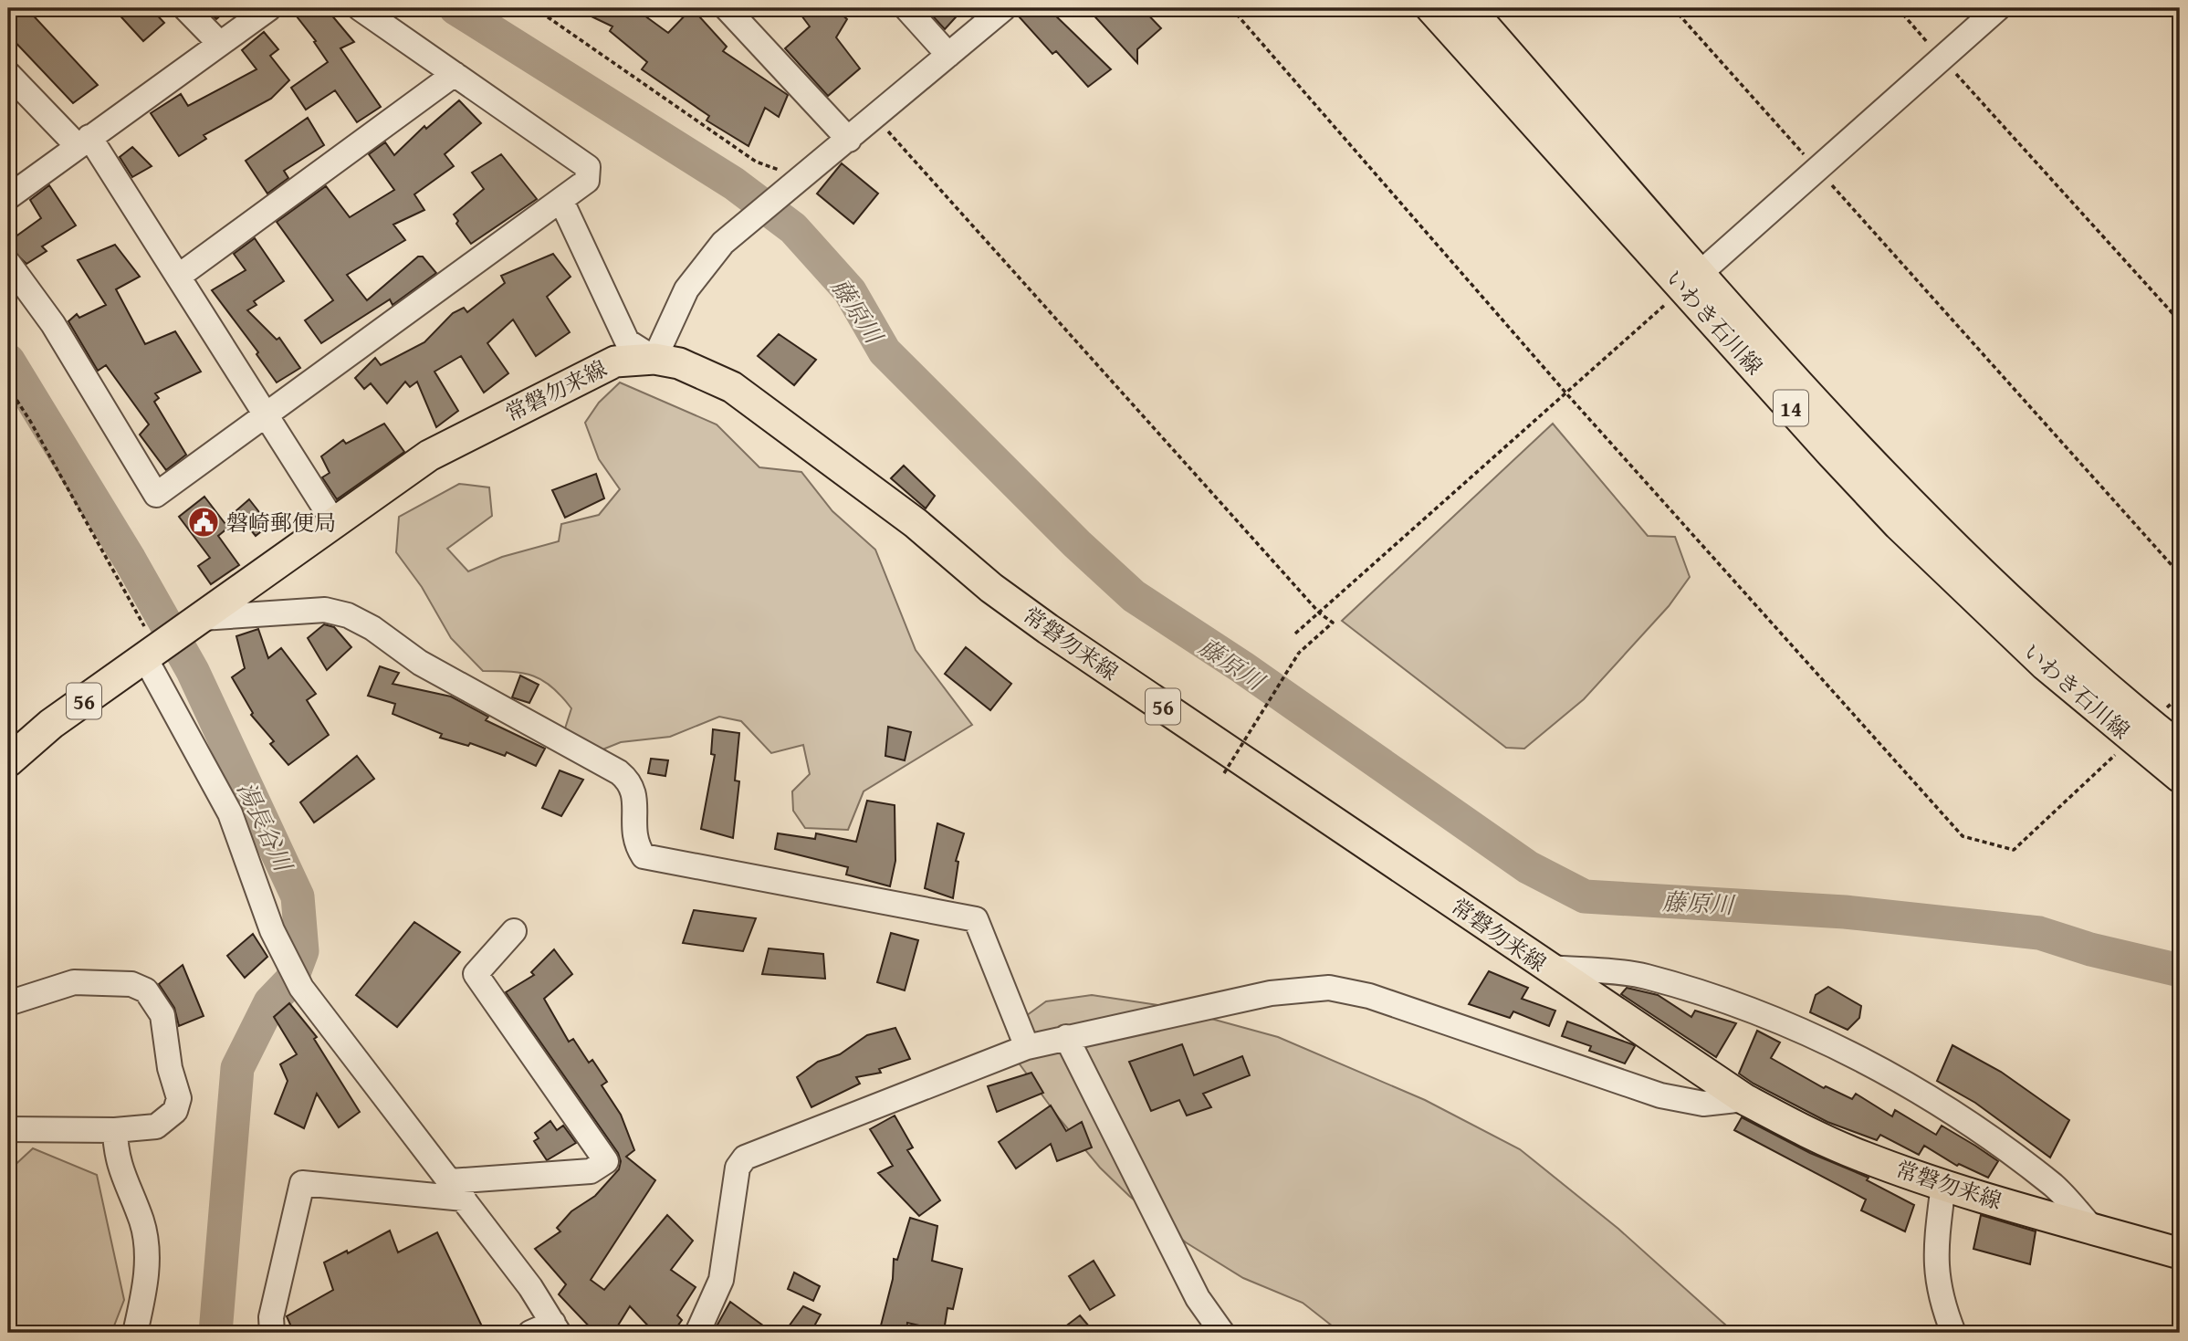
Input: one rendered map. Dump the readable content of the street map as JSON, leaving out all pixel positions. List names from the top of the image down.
{
  "streets": {
    "main road": [
      "いわき石川線",
      "常磐勿来線",
      "14",
      "56"
    ]
  },
  "water": ["藤原川", "湯長谷川"],
  "places": {
    "public building": ["磐崎郵便局"]
  }
}
